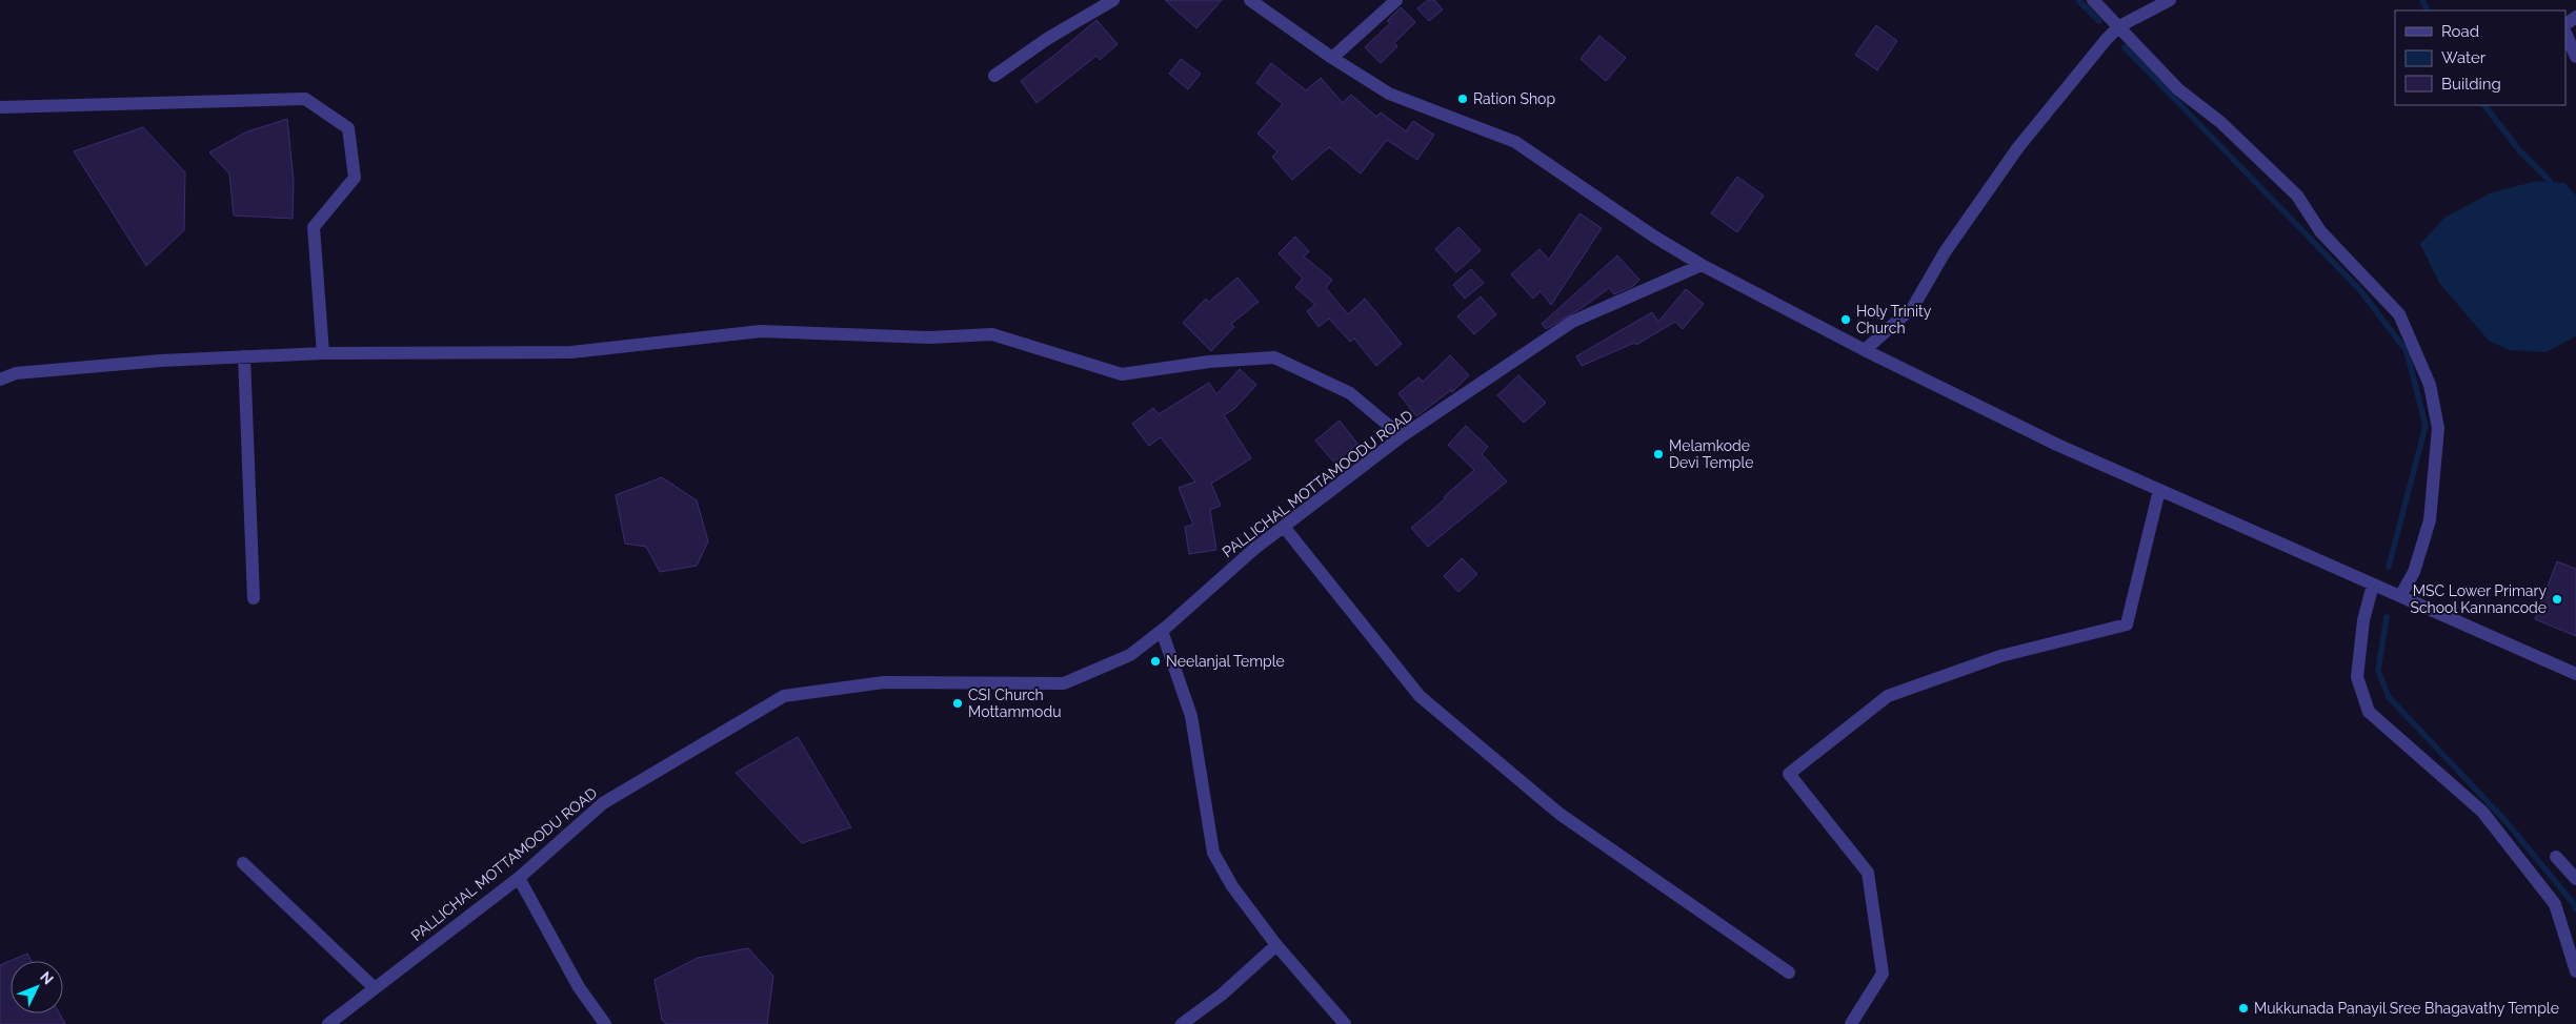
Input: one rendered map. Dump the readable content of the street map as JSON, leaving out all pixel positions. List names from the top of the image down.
{
  "streets": {
    "street": ["PALLICHAL MOTTAMOODU ROAD"]
  },
  "places": [
    "Ration Shop",
    "Holy Trinity Church",
    "Melamkode Devi Temple",
    "MSC Lower Primary School Kannancode",
    "Neelanjal Temple",
    "CSI Church Mottammodu",
    "Mukkunada Panayil Sree Bhagavathy Temple"
  ],
  "legend": ["Road", "Water", "Building"],
  "north": "top right"
}
